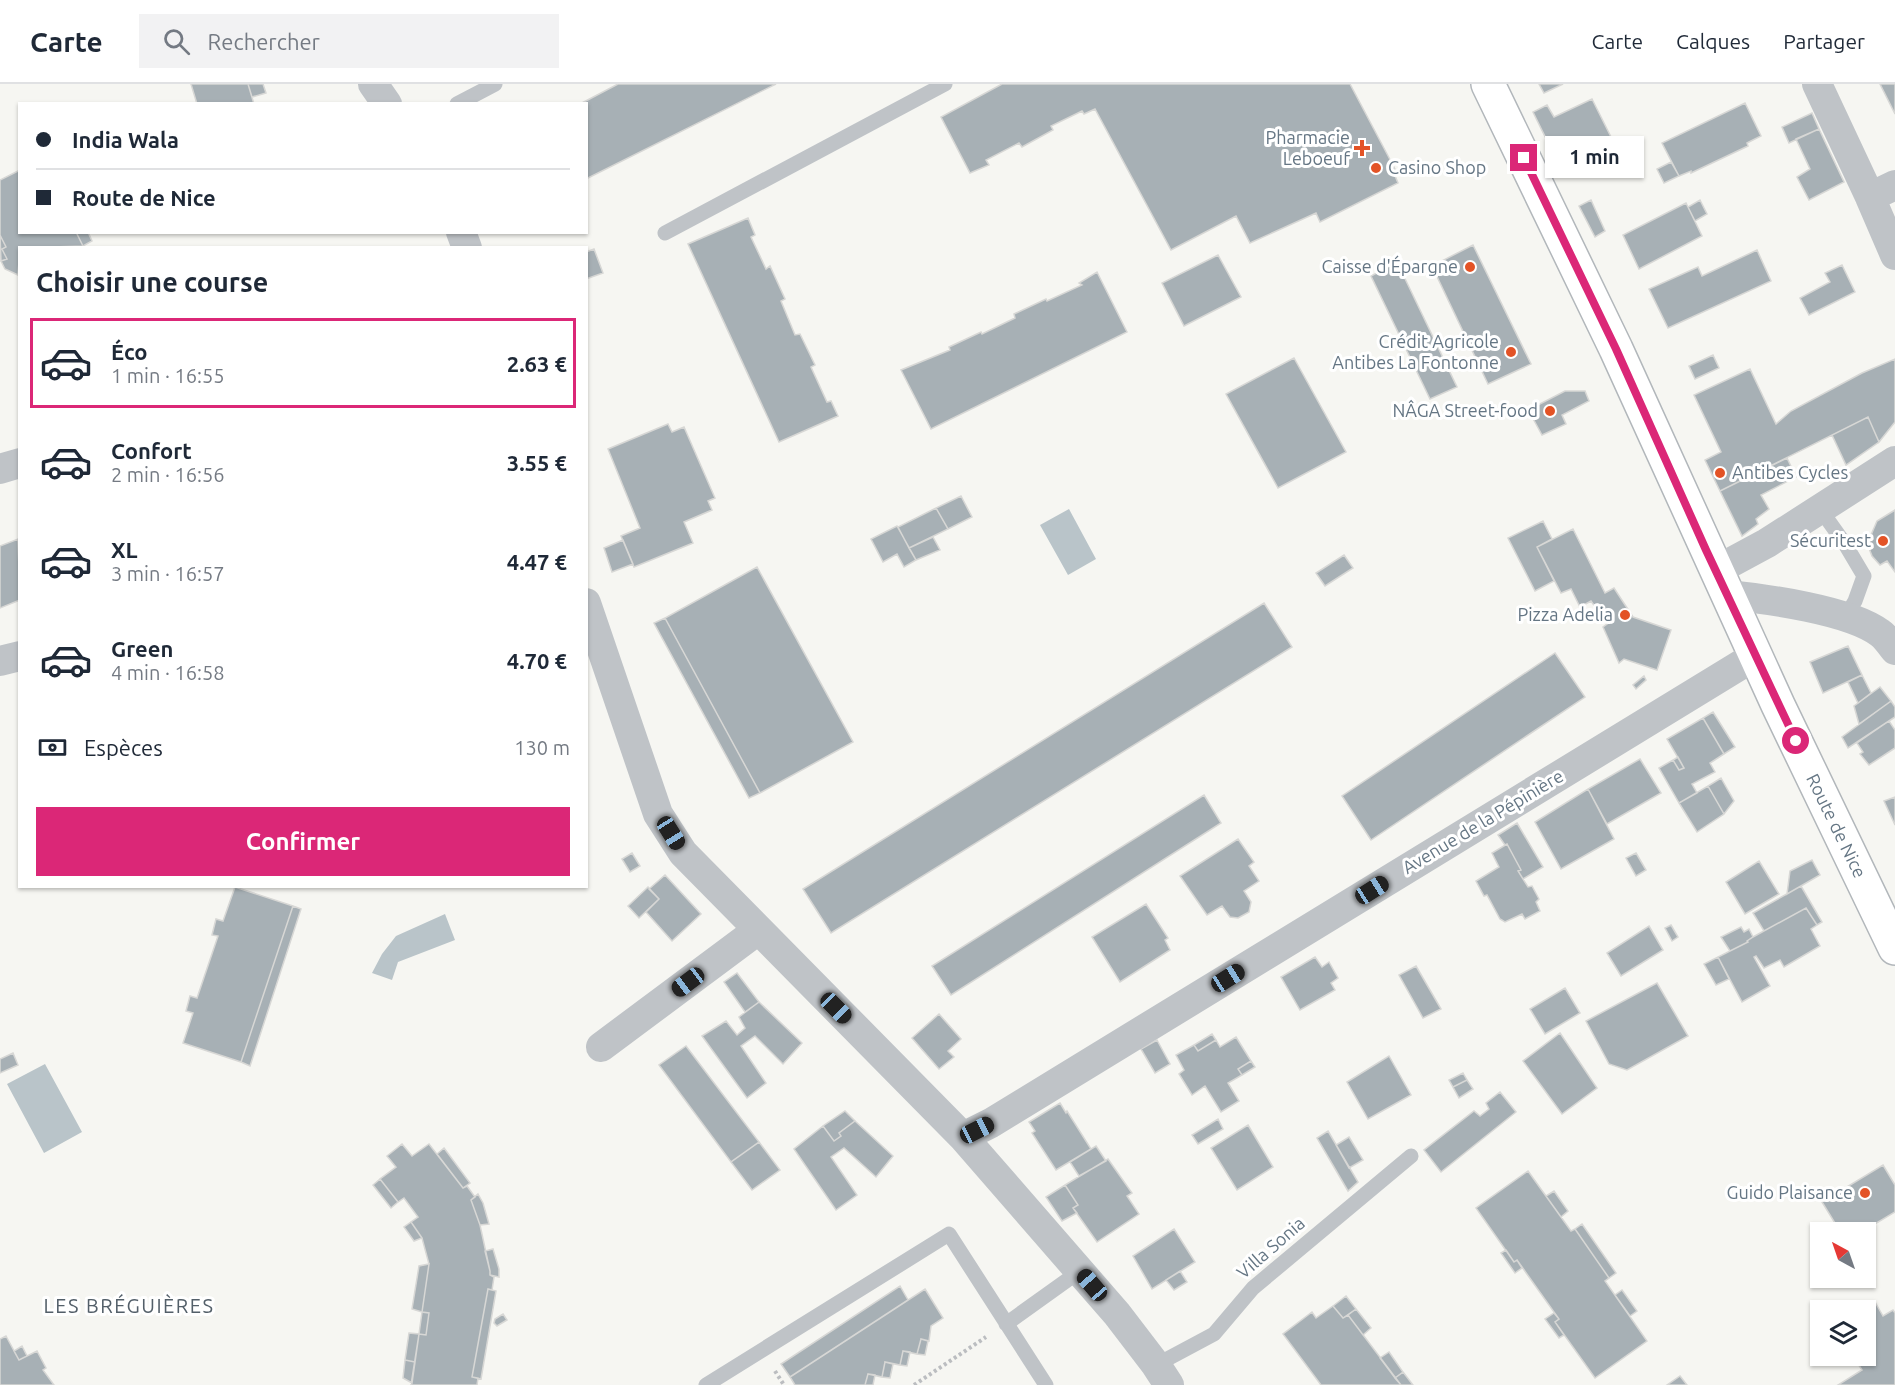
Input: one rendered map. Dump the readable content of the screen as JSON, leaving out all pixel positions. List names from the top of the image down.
{
  "streets": {
    "main road": ["Route de Nice"],
    "street": ["Avenue de la Pépinière"],
    "lane": ["Villa Sonia"]
  },
  "crossings": [
    ["Avenue de la Pépinière", "Route de Nice"]
  ],
  "districts": ["LES BRÉGUIÈRES"],
  "places": {
    "health": ["Pharmacie Leboeuf"],
    "other": [
      "Casino Shop",
      "Caisse d'Épargne",
      "Crédit Agricole Antibes La Fontonne",
      "NÂGA Street-food",
      "Antibes Cycles",
      "Sécuritest",
      "Pizza Adelia",
      "Guido Plaisance"
    ]
  },
  "north": "top left",
  "page": {
    "header": "Carte",
    "search": "Rechercher",
    "nav": ["Carte", "Calques", "Partager"],
    "banner": ["India Wala", "Route de Nice"],
    "bubble": "1 min",
    "heading": "Choisir une course",
    "list": [
      {
        "name": "Éco",
        "note": "1 min · 16:55",
        "value": "2.63 €"
      },
      {
        "name": "Confort",
        "note": "2 min · 16:56",
        "value": "3.55 €"
      },
      {
        "name": "XL",
        "note": "3 min · 16:57",
        "value": "4.47 €"
      },
      {
        "name": "Green",
        "note": "4 min · 16:58",
        "value": "4.70 €"
      }
    ],
    "pay": ["Espèces", "130 m"],
    "buttons": "Confirmer"
  }
}
